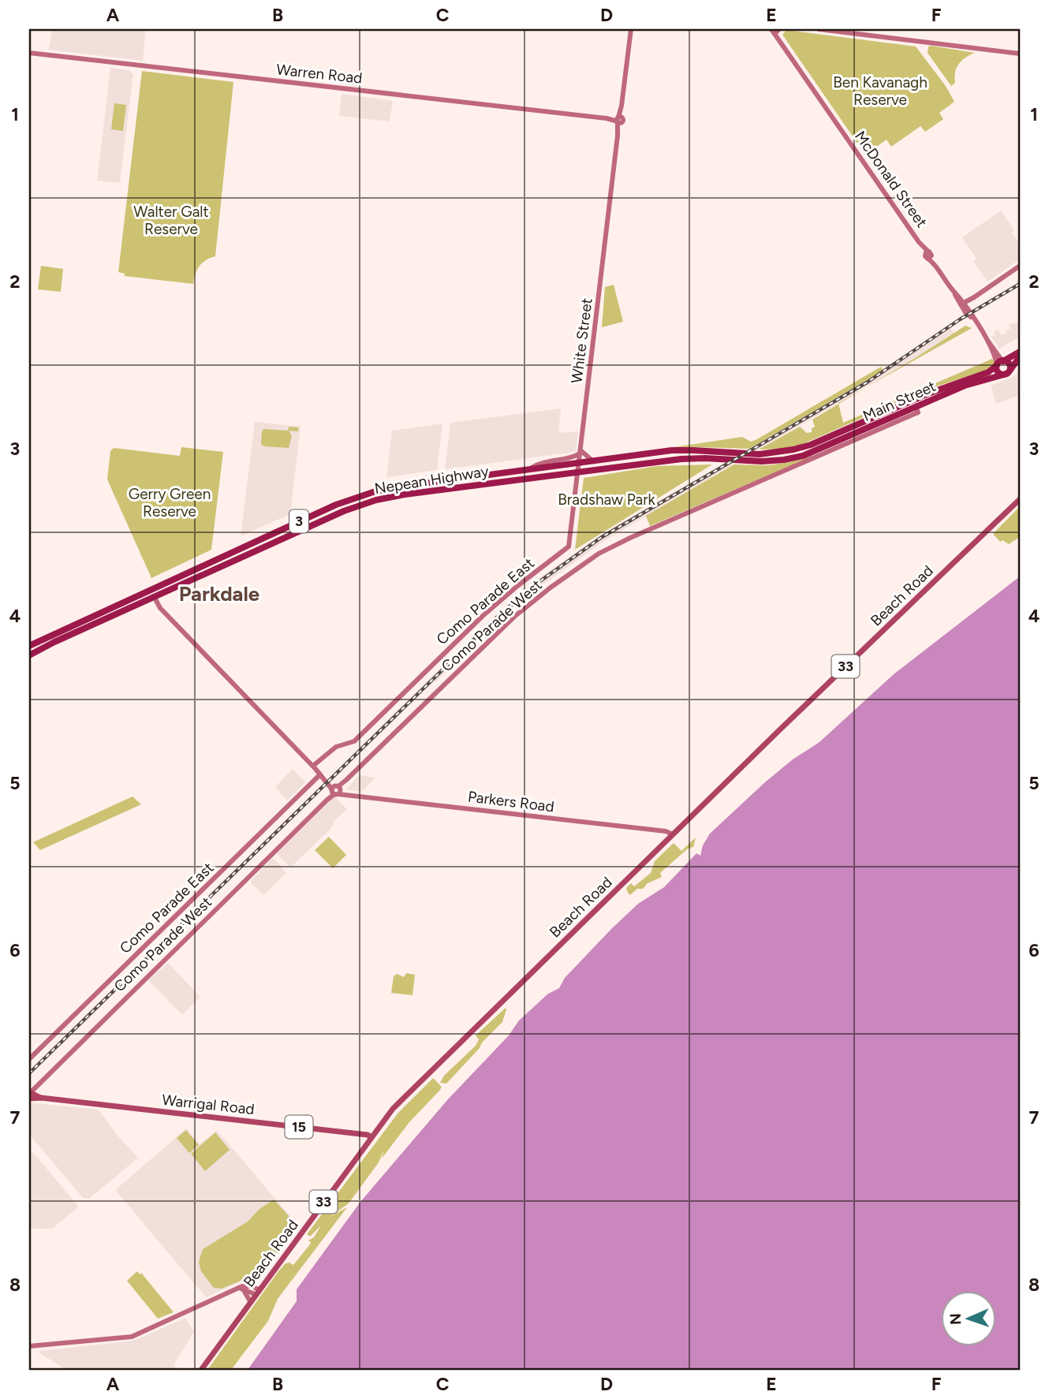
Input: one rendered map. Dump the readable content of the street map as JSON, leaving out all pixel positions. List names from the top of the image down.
{
  "streets": {
    "highway": ["Main Street", "Nepean Highway", "3"],
    "main road": [
      "Beach Road",
      "33",
      "Warrigal Road",
      "15"
    ],
    "street": [
      "Warren Road",
      "McDonald Street",
      "White Street",
      "Como Parade East",
      "Como Parade West",
      "Parkers Road"
    ]
  },
  "crossings": [
    ["Warren Road", "White Street"],
    ["McDonald Street", "Main Street"],
    ["White Street", "Nepean Highway"],
    ["White Street", "Como Parade East"],
    ["Main Street", "Nepean Highway"],
    ["Main Street", "Como Parade West"],
    ["Beach Road", "Parkers Road"],
    ["Beach Road", "Warrigal Road"],
    ["Como Parade West", "Parkers Road"],
    ["Como Parade West", "Warrigal Road"]
  ],
  "districts": ["Parkdale"],
  "parks": [
    "Ben Kavanagh Reserve",
    "Walter Galt Reserve",
    "Gerry Green Reserve",
    "Bradshaw Park"
  ],
  "north": "left",
  "grid": {
    "columns": [
      "A",
      "B",
      "C",
      "D",
      "E",
      "F"
    ],
    "rows": [
      "1",
      "2",
      "3",
      "4",
      "5",
      "6",
      "7",
      "8"
    ]
  }
}
